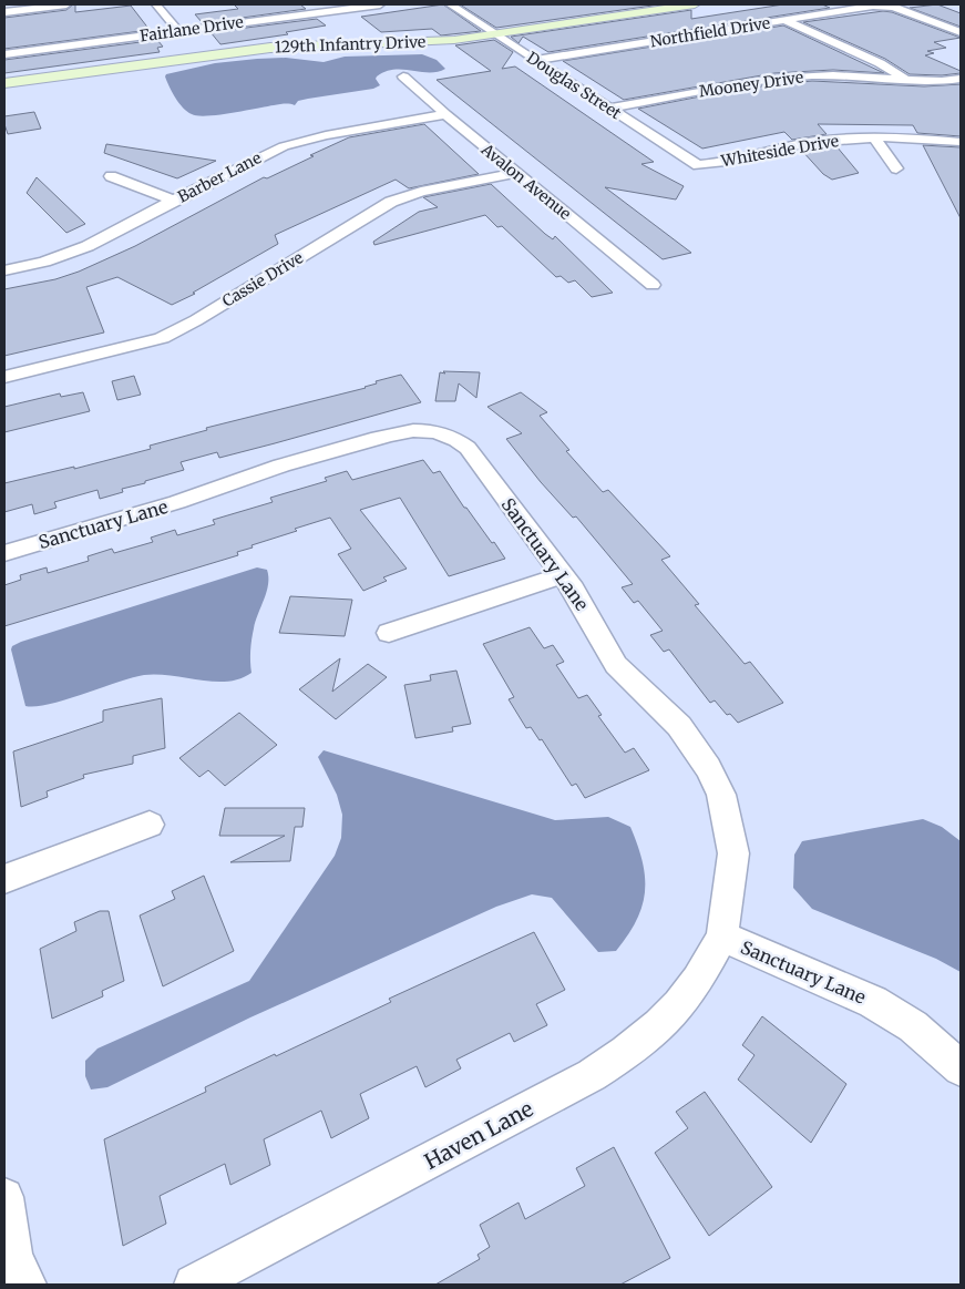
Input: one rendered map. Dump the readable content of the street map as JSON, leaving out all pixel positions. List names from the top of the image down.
{
  "streets": {
    "street": [
      "Fairlane Drive",
      "Northfield Drive",
      "129th Infantry Drive",
      "Mooney Drive",
      "Douglas Street",
      "Whiteside Drive",
      "Barber Lane",
      "Avalon Avenue",
      "Cassie Drive",
      "Sanctuary Lane",
      "Haven Lane"
    ]
  },
  "crossings": [
    ["Northfield Drive", "Douglas Street"],
    ["129th Infantry Drive", "Douglas Street"],
    ["Mooney Drive", "Douglas Street"],
    ["Douglas Street", "Whiteside Drive"],
    ["Barber Lane", "Avalon Avenue"],
    ["Avalon Avenue", "Cassie Drive"],
    ["Sanctuary Lane", "Haven Lane"]
  ]
}
